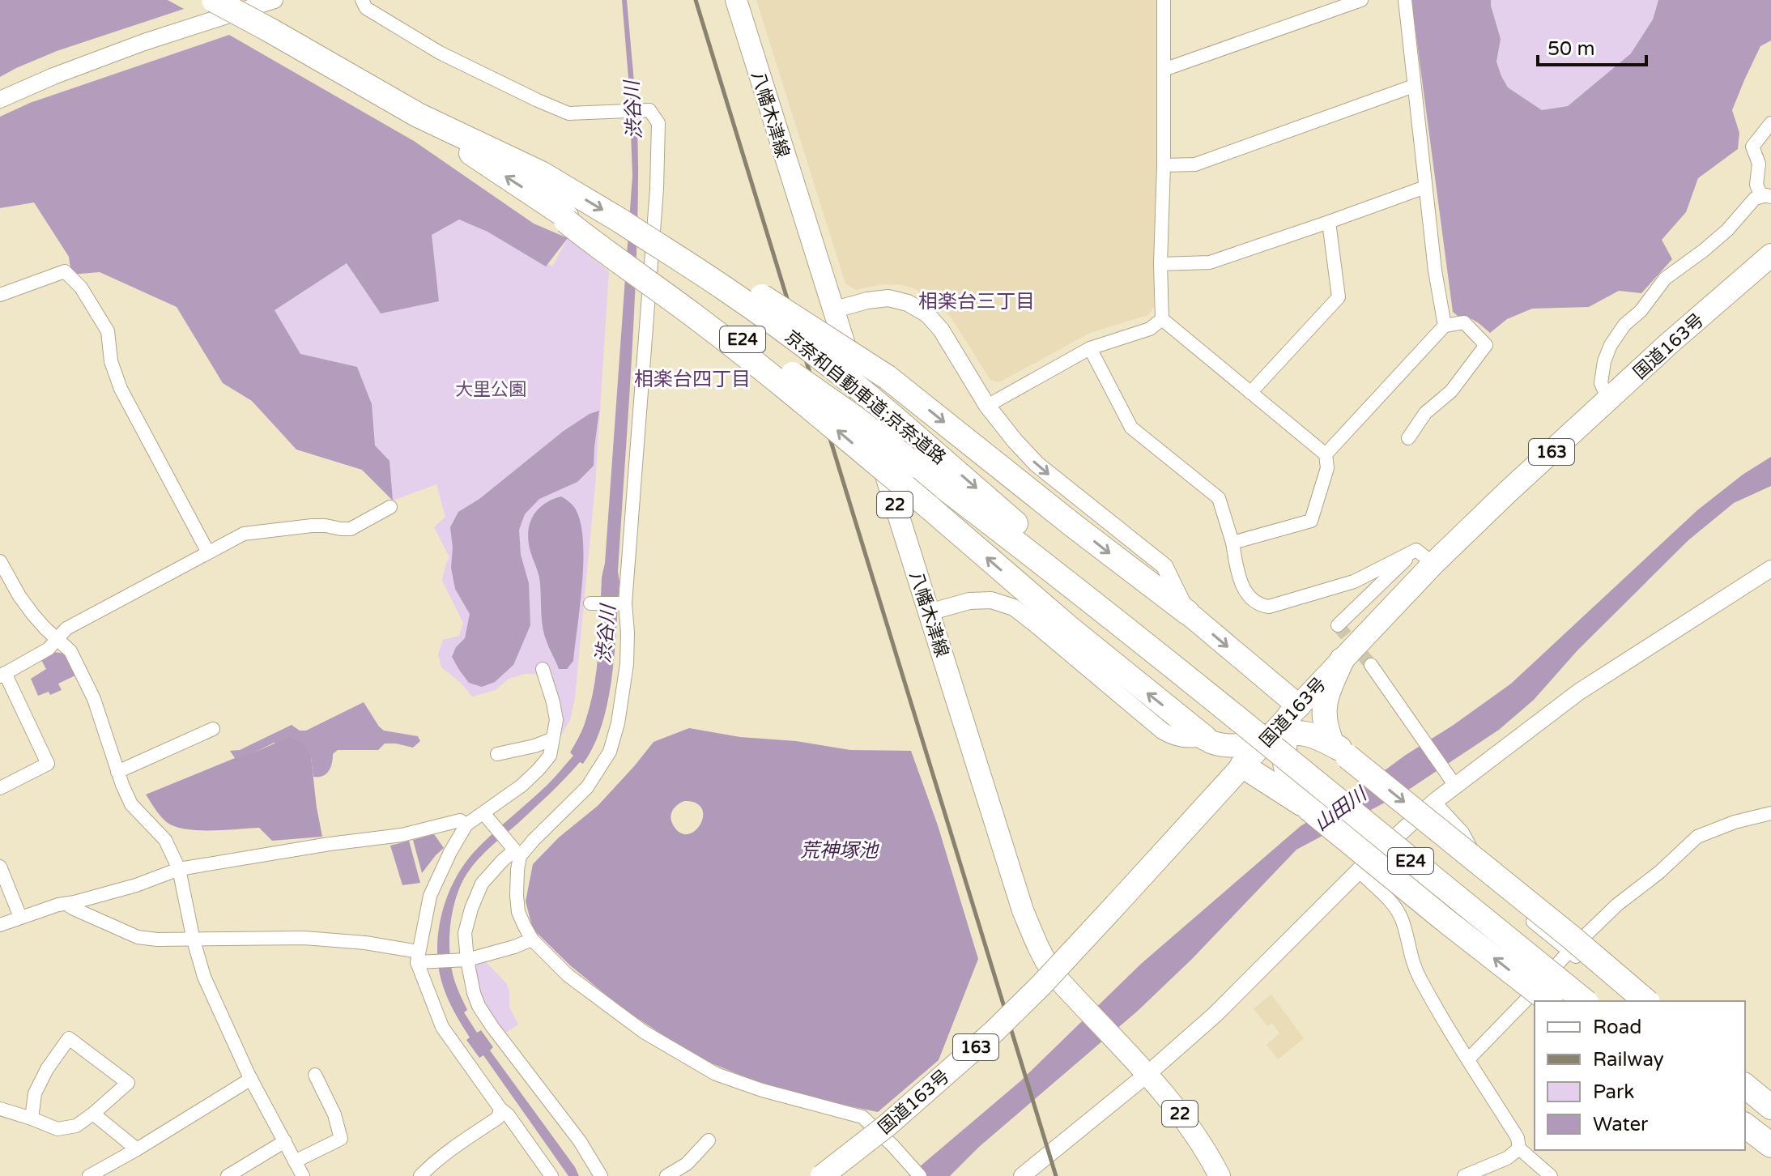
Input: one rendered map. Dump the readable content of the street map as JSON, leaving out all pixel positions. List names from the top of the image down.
{
  "streets": {
    "highway": [
      "E24",
      "国道163号",
      "京奈和自動車道;京奈道路",
      "163"
    ],
    "main road": ["八幡木津線", "22"]
  },
  "districts": ["相楽台三丁目", "相楽台四丁目"],
  "water": ["渋谷川", "山田川", "荒神塚池"],
  "parks": ["大里公園"],
  "legend": [
    "Road",
    "Railway",
    "Park",
    "Water"
  ],
  "scale_bar": "50 m"
}
